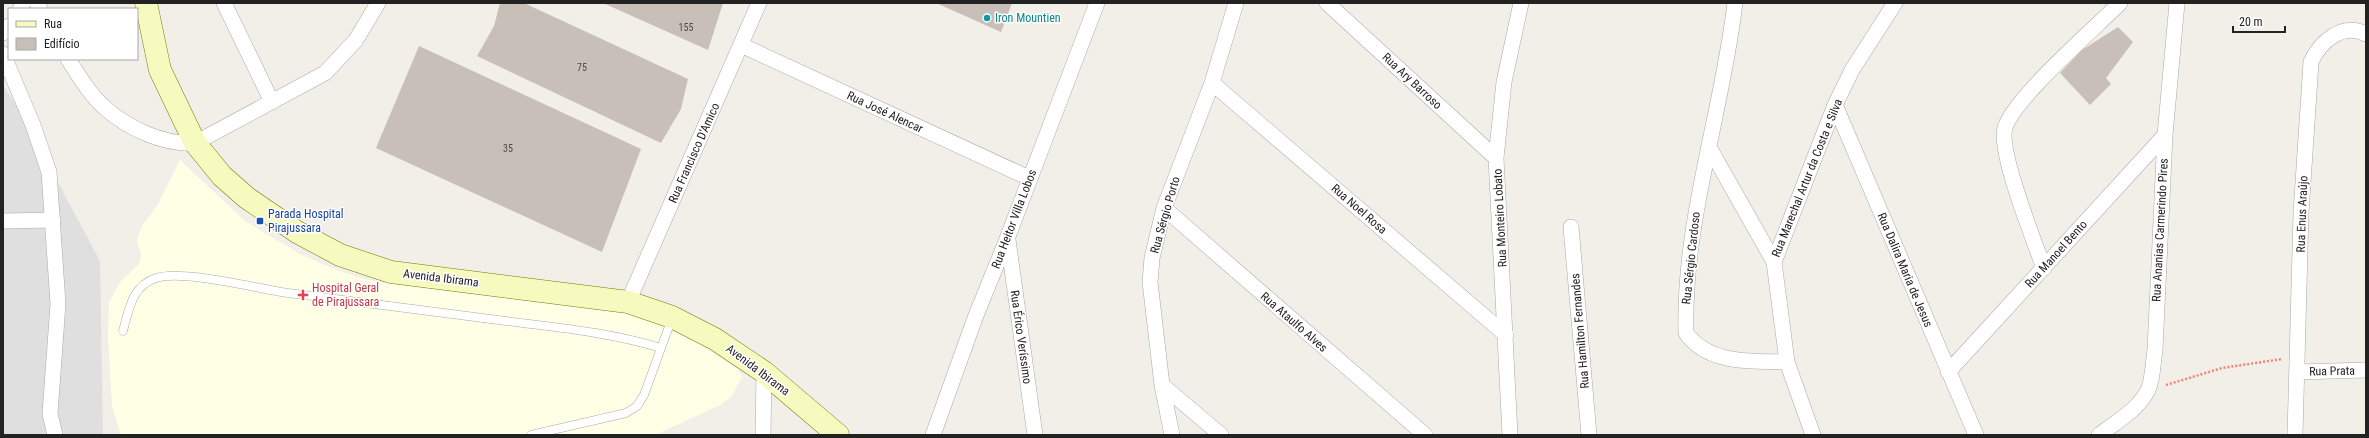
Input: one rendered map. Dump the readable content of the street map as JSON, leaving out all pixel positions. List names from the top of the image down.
{
  "streets": {
    "main road": ["Avenida Ibirama"],
    "street": [
      "Rua Ary Barroso",
      "Rua José Alencar",
      "Rua Francisco D'Amico",
      "Rua Marechal Artur da Costa e Silva",
      "Rua Noel Rosa",
      "Rua Enus Araújo",
      "Rua Sérgio Porto",
      "Rua Monteiro Lobato",
      "Rua Heitor Villa Lobos",
      "Rua Ananias Carmerindo Pires",
      "Rua Manoel Bento",
      "Rua Sérgio Cardoso",
      "Rua Dalira Maria de Jesus",
      "Rua Ataulfo Alves",
      "Rua Hamilton Fernandes",
      "Rua Érico Veríssimo",
      "Rua Prata"
    ]
  },
  "crossings": [
    ["Rua Ary Barroso", "Rua Monteiro Lobato"],
    ["Rua José Alencar", "Rua Francisco D'Amico"],
    ["Rua José Alencar", "Rua Heitor Villa Lobos"],
    ["Rua Francisco D'Amico", "Avenida Ibirama"],
    ["Rua Marechal Artur da Costa e Silva", "Rua Sérgio Cardoso"],
    ["Rua Marechal Artur da Costa e Silva", "Rua Dalira Maria de Jesus"],
    ["Rua Noel Rosa", "Rua Sérgio Porto"],
    ["Rua Noel Rosa", "Rua Monteiro Lobato"],
    ["Rua Enus Araújo", "Rua Prata"],
    ["Rua Sérgio Porto", "Rua Ataulfo Alves"],
    ["Rua Heitor Villa Lobos", "Rua Érico Veríssimo"],
    ["Rua Ananias Carmerindo Pires", "Rua Manoel Bento"],
    ["Rua Manoel Bento", "Rua Dalira Maria de Jesus"]
  ],
  "places": {
    "other": ["Iron Mountien"],
    "transit": ["Parada Hospital Pirajussara"],
    "health": ["Hospital Geral de Pirajussara"]
  },
  "house_numbers": ["155", "75", "35"],
  "legend": ["Rua", "Edifício"],
  "scale_bar": "20 m"
}
